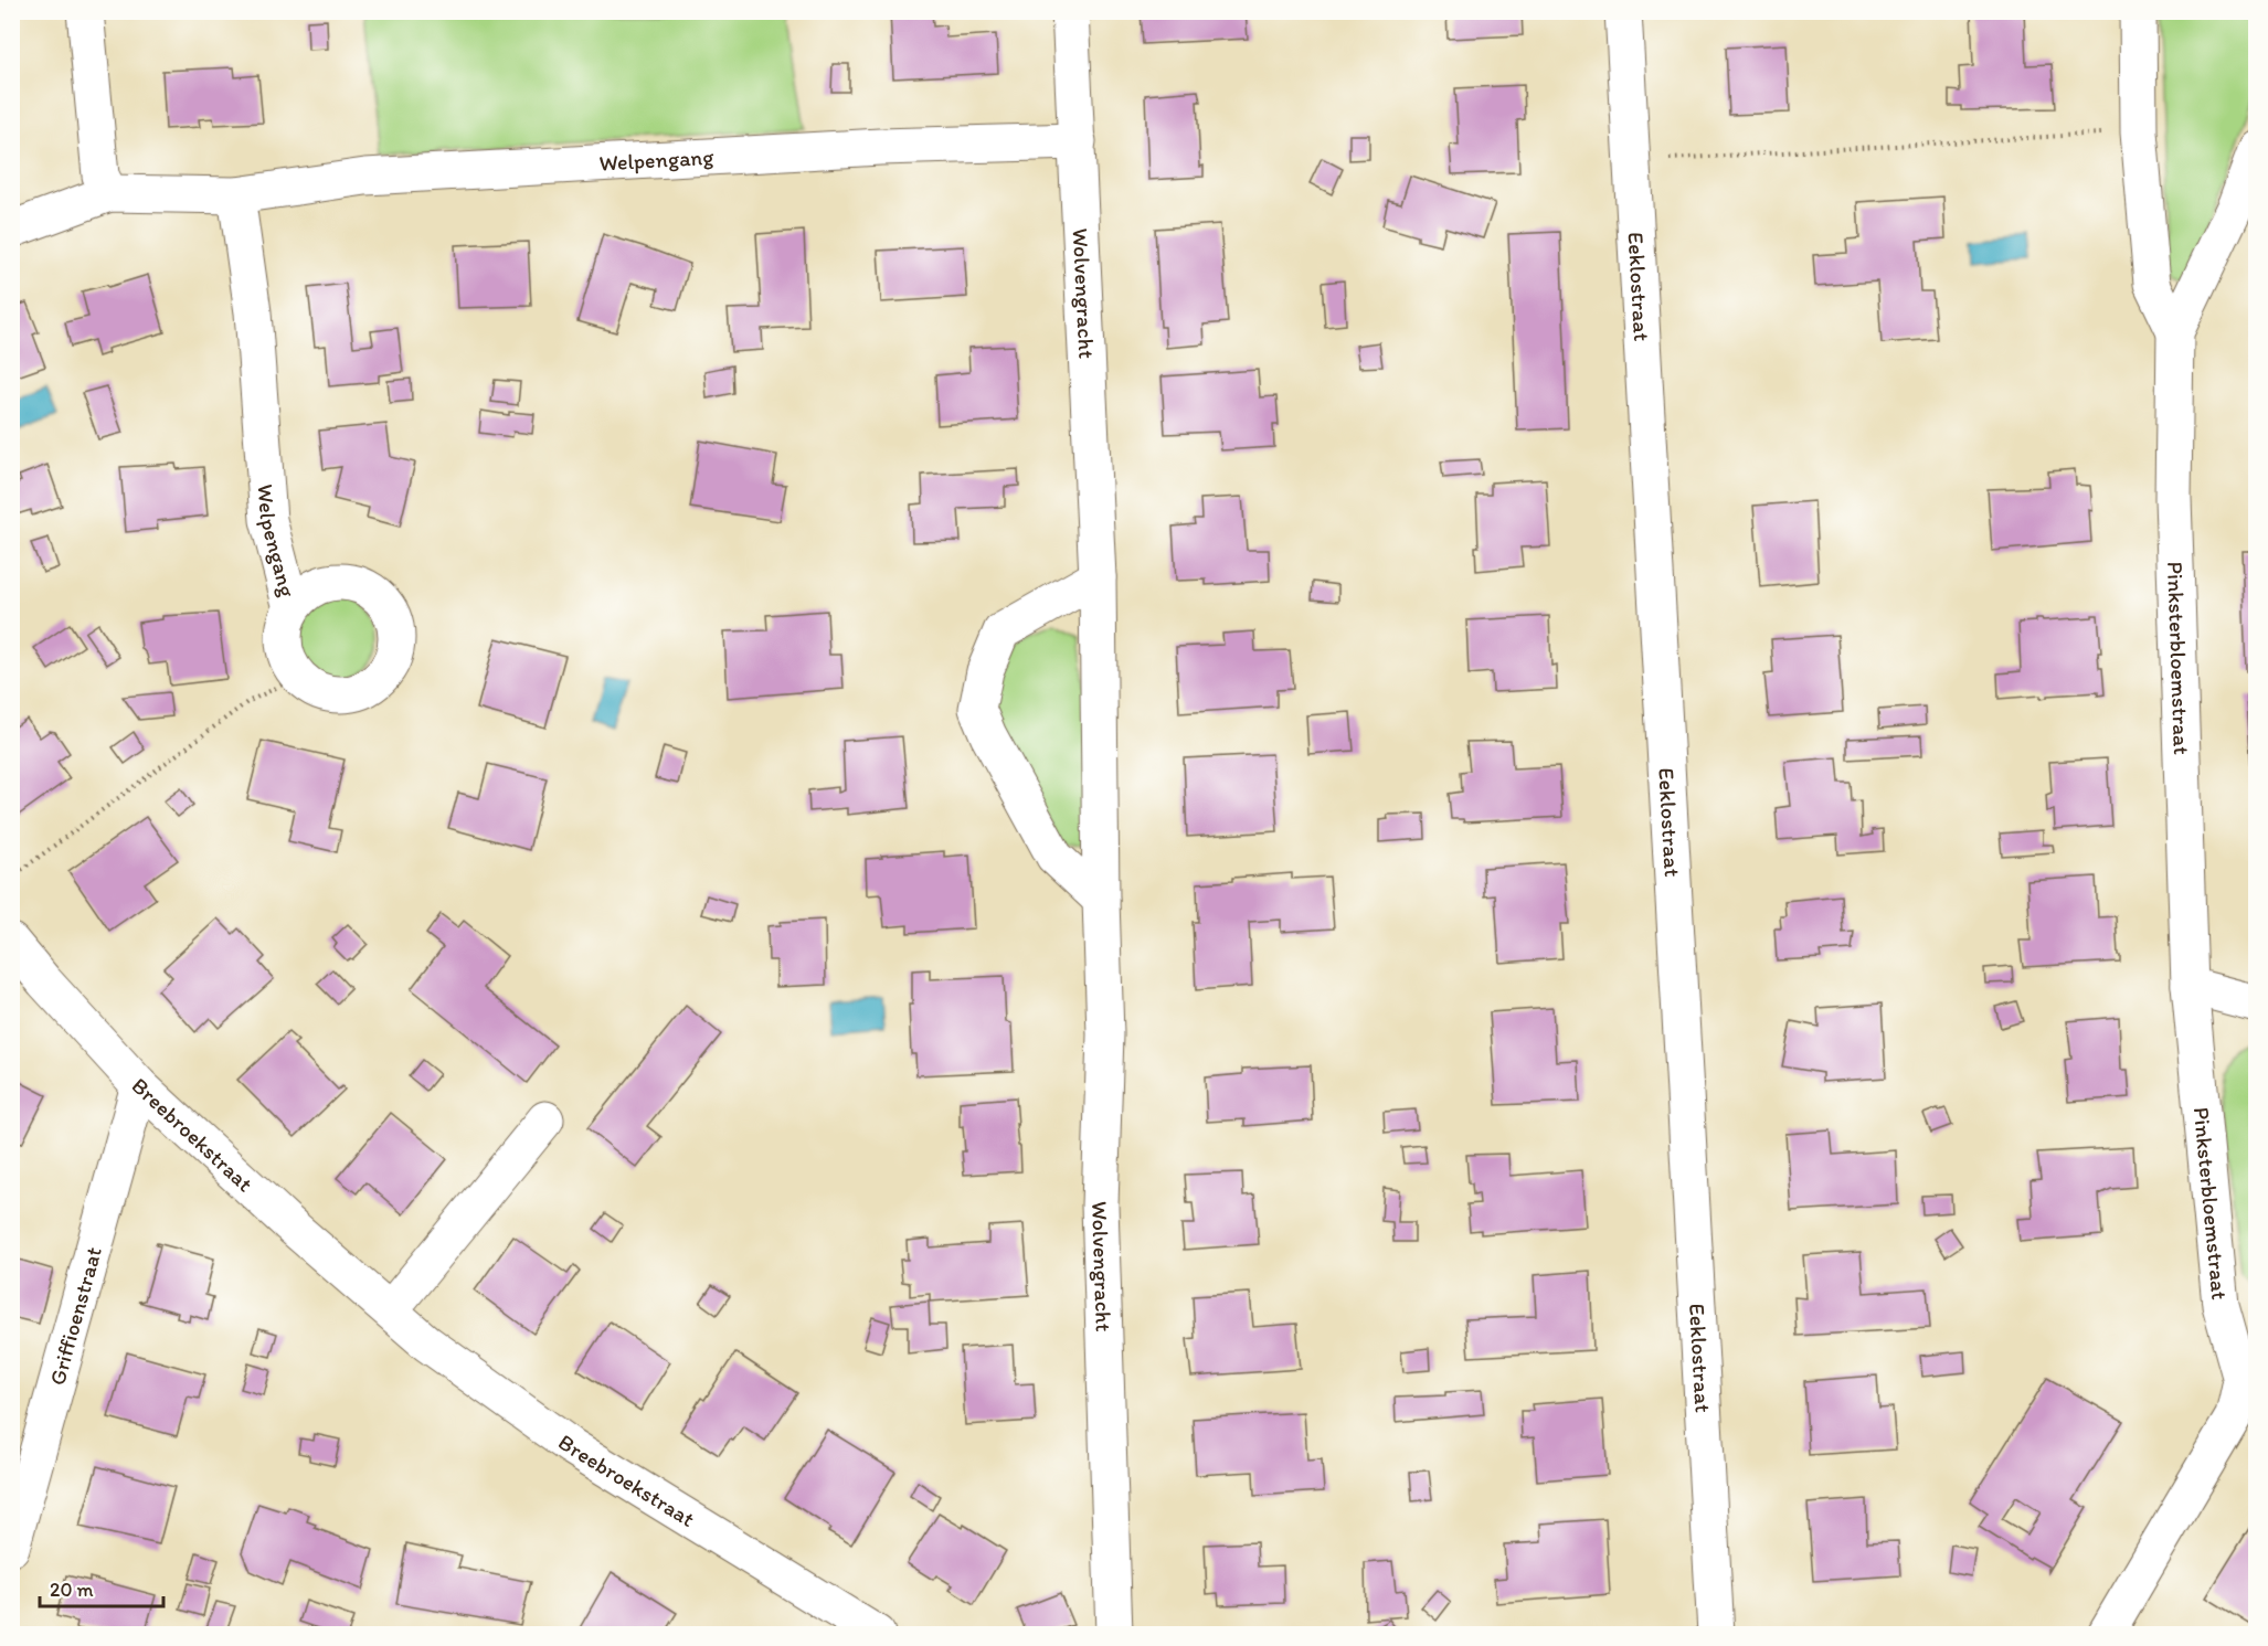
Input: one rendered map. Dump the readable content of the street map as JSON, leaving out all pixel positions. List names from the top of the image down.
{
  "streets": {
    "street": [
      "Welpengang",
      "Eeklostraat",
      "Wolvengracht",
      "Pinksterbloemstraat",
      "Breebroekstraat",
      "Griffioenstraat"
    ]
  },
  "crossings": [
    ["Welpengang", "Wolvengracht"],
    ["Breebroekstraat", "Griffioenstraat"]
  ],
  "scale_bar": "20 m"
}
